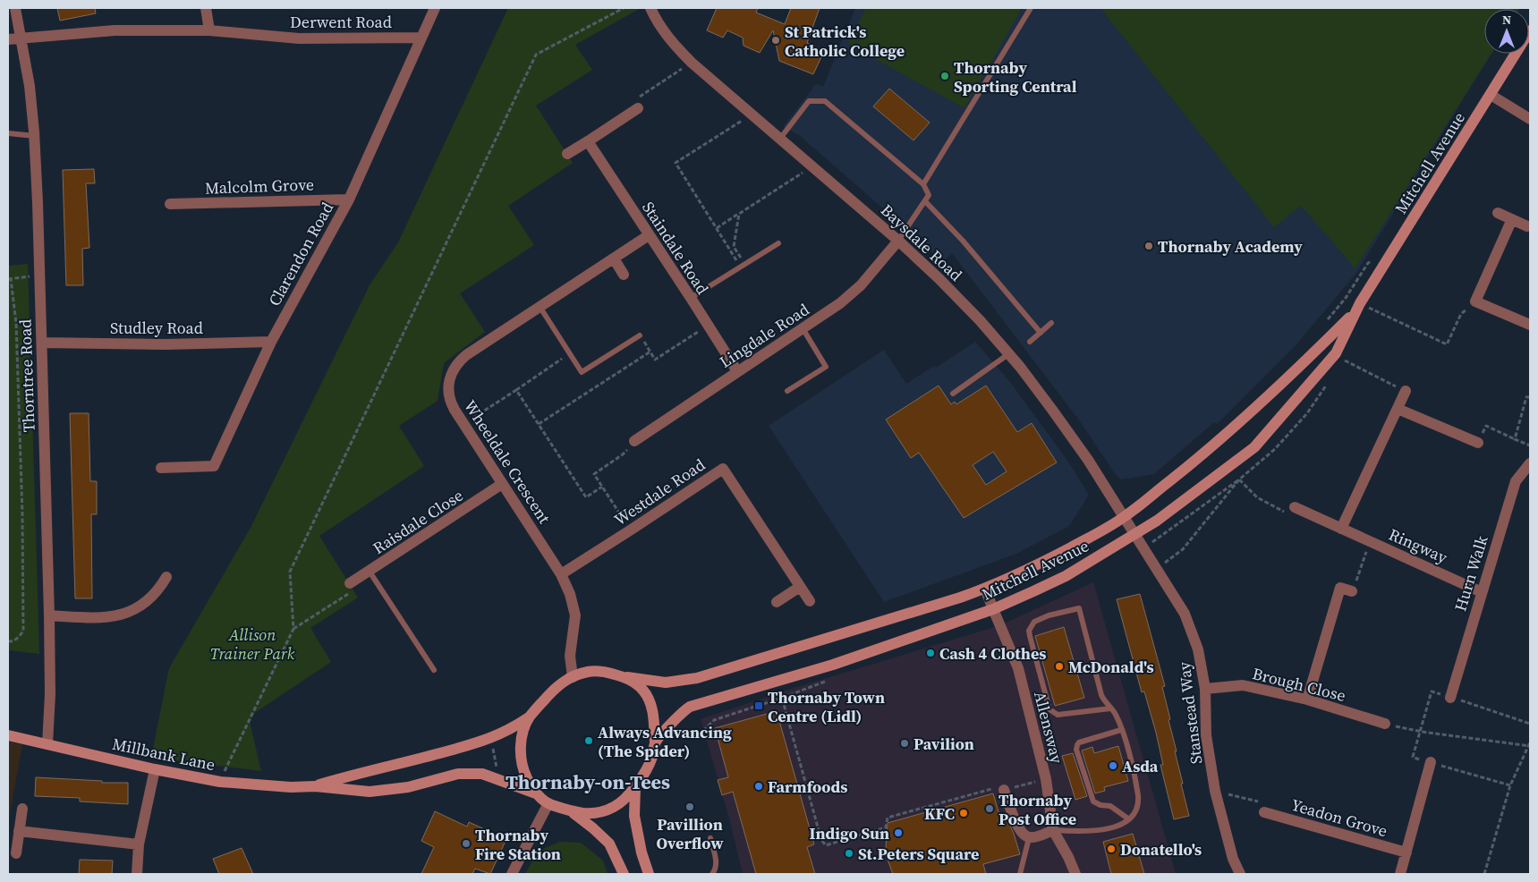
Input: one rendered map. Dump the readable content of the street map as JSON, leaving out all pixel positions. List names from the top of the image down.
{
  "streets": {
    "street": [
      "Derwent Road",
      "Mitchell Avenue",
      "Malcolm Grove",
      "Baysdale Road",
      "Staindale Road",
      "Clarendon Road",
      "Studley Road",
      "Lingdale Road",
      "Thorntree Road",
      "Wheeldale Crescent",
      "Westdale Road",
      "Raisdale Close",
      "Ringway",
      "Hurn Walk",
      "Brough Close",
      "Stanstead Way",
      "Allensway",
      "Millbank Lane",
      "Yeadon Grove"
    ]
  },
  "crossings": [
    ["Derwent Road", "Clarendon Road"],
    ["Derwent Road", "Thorntree Road"],
    ["Mitchell Avenue", "Baysdale Road"],
    ["Mitchell Avenue", "Wheeldale Crescent"],
    ["Mitchell Avenue", "Stanstead Way"],
    ["Mitchell Avenue", "Allensway"],
    ["Mitchell Avenue", "Millbank Lane"],
    ["Malcolm Grove", "Clarendon Road"],
    ["Baysdale Road", "Lingdale Road"],
    ["Baysdale Road", "Stanstead Way"],
    ["Staindale Road", "Lingdale Road"],
    ["Staindale Road", "Wheeldale Crescent"],
    ["Clarendon Road", "Studley Road"],
    ["Studley Road", "Thorntree Road"],
    ["Thorntree Road", "Millbank Lane"],
    ["Wheeldale Crescent", "Westdale Road"],
    ["Wheeldale Crescent", "Raisdale Close"],
    ["Wheeldale Crescent", "Millbank Lane"],
    ["Ringway", "Hurn Walk"],
    ["Brough Close", "Stanstead Way"]
  ],
  "districts": ["Thornaby-on-Tees"],
  "parks": ["Allison Trainer Park"],
  "places": {
    "other": [
      "St Patrick's Catholic College",
      "Thornaby Sporting Central",
      "Thornaby Academy",
      "Cash 4 Clothes",
      "McDonald's",
      "Always Advancing (The Spider)",
      "Pavilion",
      "Asda",
      "Farmfoods",
      "Pavillion Overflow",
      "Thornaby Post Office",
      "KFC",
      "Indigo Sun",
      "Thornaby Fire Station",
      "Donatello's",
      "St.Peters Square"
    ],
    "transit": ["Thornaby Town Centre (Lidl)"]
  },
  "north": "top"
}
